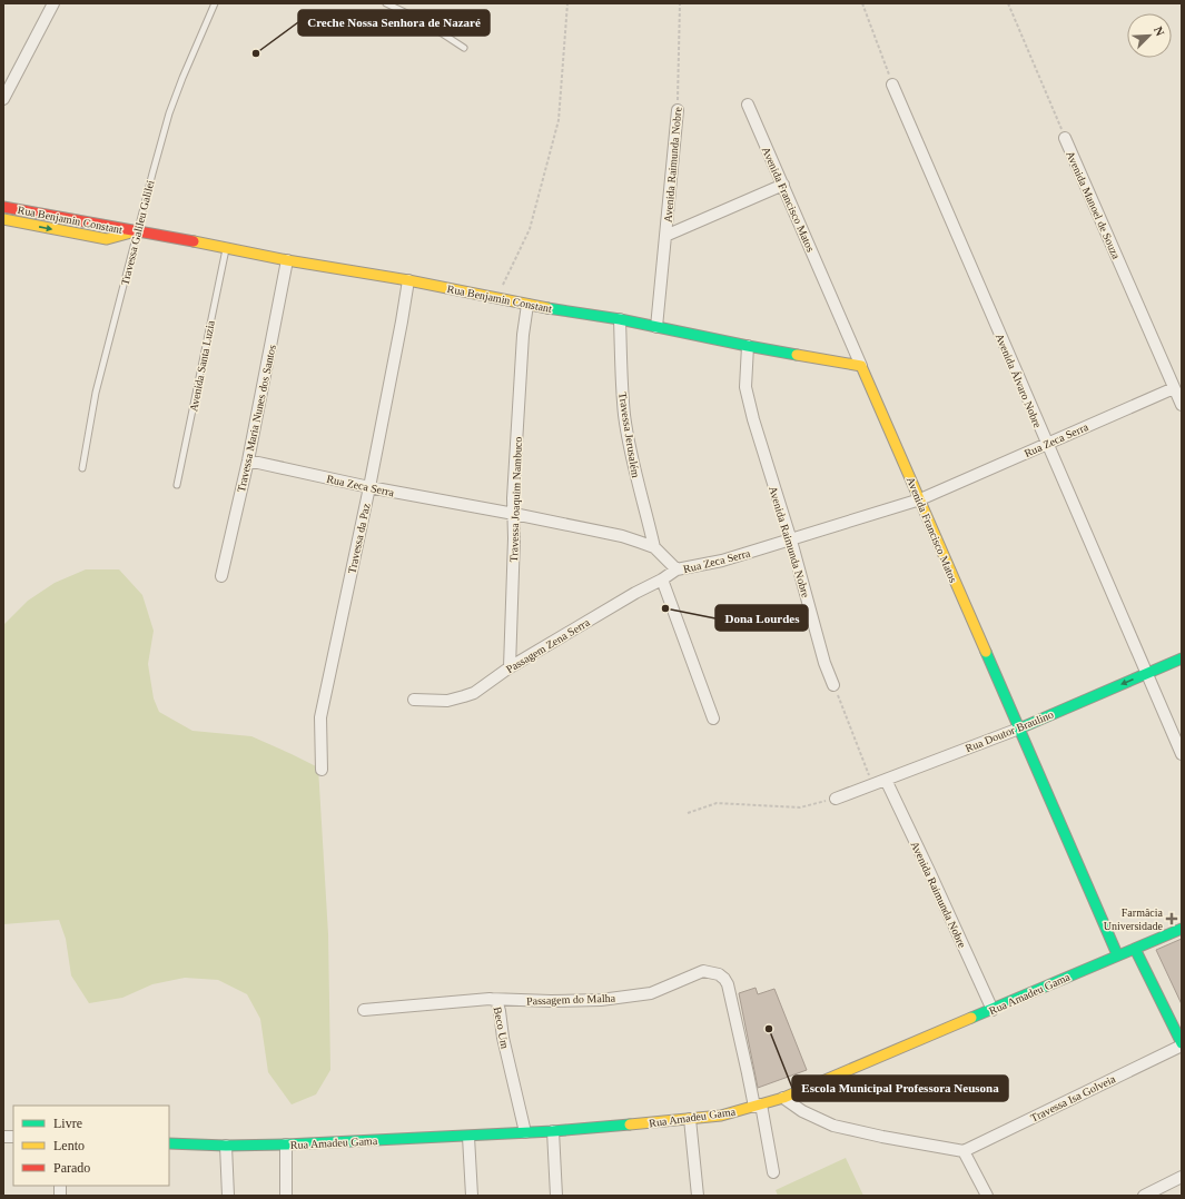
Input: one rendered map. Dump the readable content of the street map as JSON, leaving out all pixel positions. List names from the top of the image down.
{
  "streets": {
    "street": [
      "Avenida Raimunda Nobre",
      "Avenida Francisco Matos",
      "Avenida Manoel de Souza",
      "Rua Benjamin Constant",
      "Avenida Álvaro Nobre",
      "Travessa Maria Nunes dos Santos",
      "Travessa Jerusalém",
      "Rua Zeca Serra",
      "Travessa Joaquim Nambuco",
      "Travessa da Paz",
      "Passagem Zena Serra",
      "Rua Doutor Braulino",
      "Rua Amadeu Gama",
      "Passagem do Malha",
      "Beco Um",
      "Travessa Isa Golveia"
    ],
    "lane": ["Travessa Galileu Galilei", "Avenida Santa Luzia"]
  },
  "crossings": [
    ["Avenida Raimunda Nobre", "Rua Benjamin Constant"],
    ["Avenida Raimunda Nobre", "Rua Zeca Serra"],
    ["Avenida Raimunda Nobre", "Rua Doutor Braulino"],
    ["Avenida Raimunda Nobre", "Rua Amadeu Gama"],
    ["Avenida Francisco Matos", "Rua Benjamin Constant"],
    ["Avenida Francisco Matos", "Rua Zeca Serra"],
    ["Avenida Francisco Matos", "Rua Doutor Braulino"],
    ["Avenida Francisco Matos", "Rua Amadeu Gama"],
    ["Avenida Manoel de Souza", "Rua Zeca Serra"],
    ["Rua Benjamin Constant", "Travessa Galileu Galilei"],
    ["Rua Benjamin Constant", "Avenida Santa Luzia"],
    ["Rua Benjamin Constant", "Travessa Maria Nunes dos Santos"],
    ["Rua Benjamin Constant", "Travessa Jerusalém"],
    ["Rua Benjamin Constant", "Travessa Joaquim Nambuco"],
    ["Rua Benjamin Constant", "Travessa da Paz"],
    ["Avenida Álvaro Nobre", "Rua Zeca Serra"],
    ["Avenida Álvaro Nobre", "Rua Doutor Braulino"],
    ["Travessa Maria Nunes dos Santos", "Rua Zeca Serra"],
    ["Travessa Jerusalém", "Rua Zeca Serra"],
    ["Rua Zeca Serra", "Travessa Joaquim Nambuco"],
    ["Rua Zeca Serra", "Travessa da Paz"],
    ["Rua Zeca Serra", "Passagem Zena Serra"],
    ["Travessa Joaquim Nambuco", "Passagem Zena Serra"],
    ["Rua Amadeu Gama", "Passagem do Malha"],
    ["Rua Amadeu Gama", "Beco Um"],
    ["Passagem do Malha", "Beco Um"]
  ],
  "one_way": ["Rua Doutor Braulino"],
  "places": {
    "other": ["Creche Nossa Senhora de Nazaré", "Dona Lourdes", "Escola Municipal Professora Neusona"],
    "health": ["Farmâcia Universidade"]
  },
  "legend": ["Livre", "Lento", "Parado"],
  "north": "top right"
}
